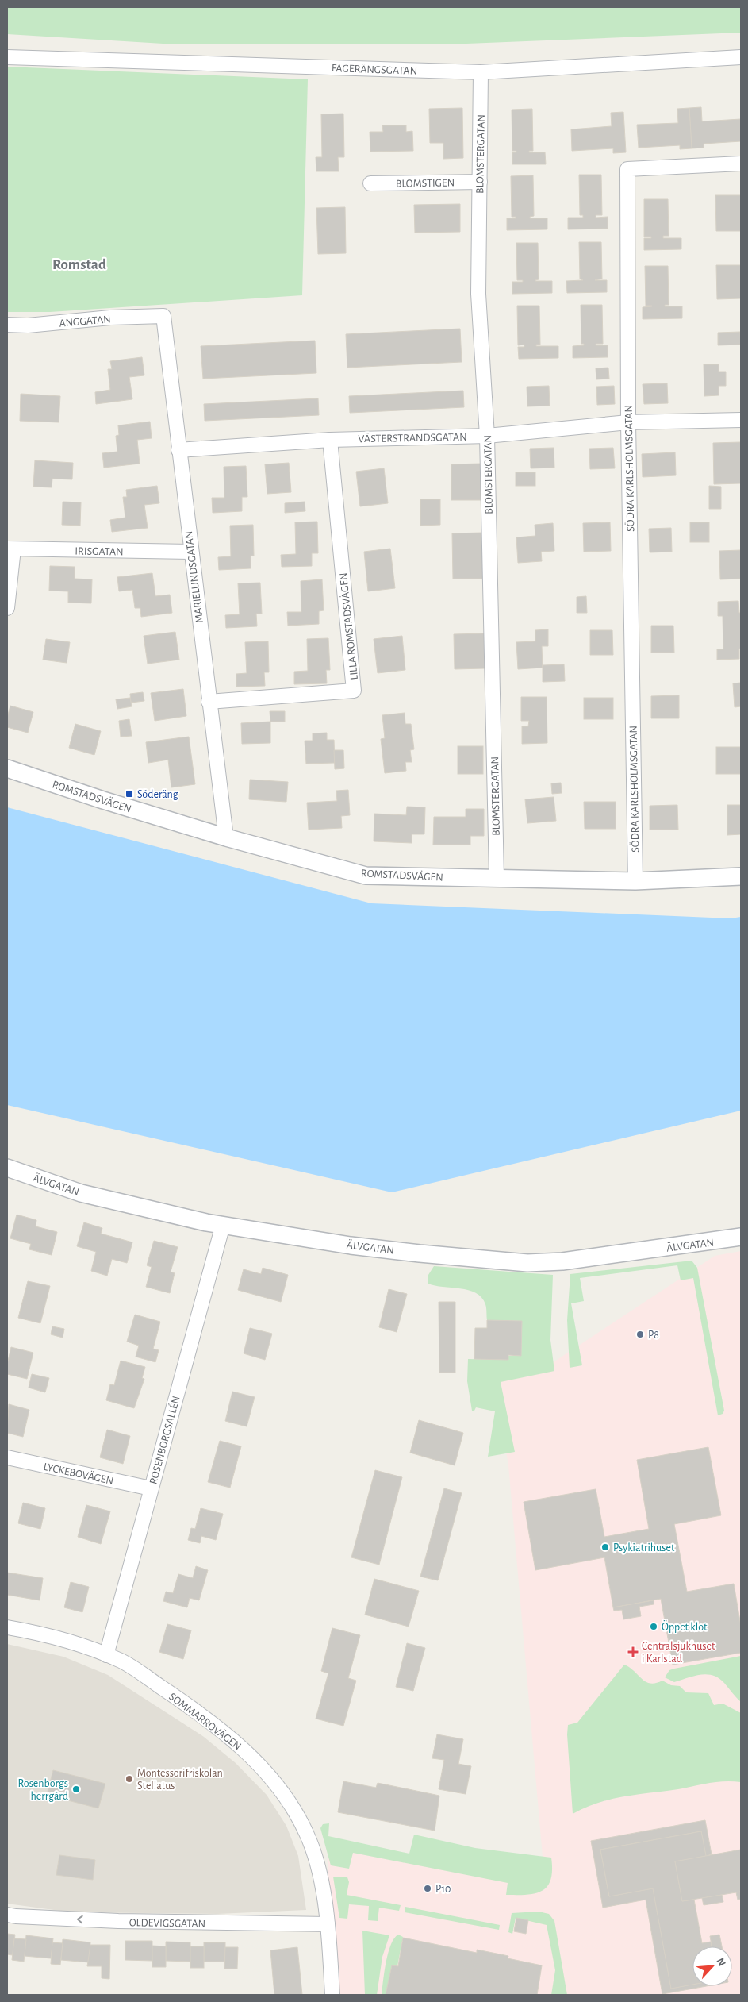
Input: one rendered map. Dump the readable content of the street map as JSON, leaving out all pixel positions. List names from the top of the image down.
{
  "streets": {
    "street": [
      "FAGERÄNGSGATAN",
      "BLOMSTERGATAN",
      "BLOMSTIGEN",
      "ÄNGGATAN",
      "VÄSTERSTRANDSGATAN",
      "SÖDRA KARLSHOLMSGATAN",
      "IRISGATAN",
      "MARIELUNDSGATAN",
      "LILLA ROMSTADSVÄGEN",
      "ROMSTADSVÄGEN",
      "ÄLVGATAN",
      "ROSENBORGSALLÉN",
      "LYCKEBOVÄGEN",
      "SOMMARROVÄGEN",
      "OLDEVIGSGATAN"
    ]
  },
  "crossings": [
    ["FAGERÄNGSGATAN", "BLOMSTERGATAN"],
    ["BLOMSTERGATAN", "BLOMSTIGEN"],
    ["BLOMSTERGATAN", "VÄSTERSTRANDSGATAN"],
    ["BLOMSTERGATAN", "ROMSTADSVÄGEN"],
    ["ÄNGGATAN", "MARIELUNDSGATAN"],
    ["VÄSTERSTRANDSGATAN", "SÖDRA KARLSHOLMSGATAN"],
    ["VÄSTERSTRANDSGATAN", "MARIELUNDSGATAN"],
    ["VÄSTERSTRANDSGATAN", "LILLA ROMSTADSVÄGEN"],
    ["SÖDRA KARLSHOLMSGATAN", "ROMSTADSVÄGEN"],
    ["IRISGATAN", "MARIELUNDSGATAN"],
    ["MARIELUNDSGATAN", "LILLA ROMSTADSVÄGEN"],
    ["MARIELUNDSGATAN", "ROMSTADSVÄGEN"],
    ["ÄLVGATAN", "ROSENBORGSALLÉN"],
    ["ROSENBORGSALLÉN", "LYCKEBOVÄGEN"],
    ["ROSENBORGSALLÉN", "SOMMARROVÄGEN"],
    ["SOMMARROVÄGEN", "OLDEVIGSGATAN"]
  ],
  "one_way": ["OLDEVIGSGATAN"],
  "districts": ["Romstad"],
  "places": {
    "transit": ["Söderäng"],
    "other": [
      "P8",
      "Psykiatrihuset",
      "Öppet klot",
      "Montessorifriskolan Stellatus",
      "Rosenborgs herrgård",
      "P10"
    ],
    "health": ["Centralsjukhuset i Karlstad"]
  },
  "north": "top right"
}
